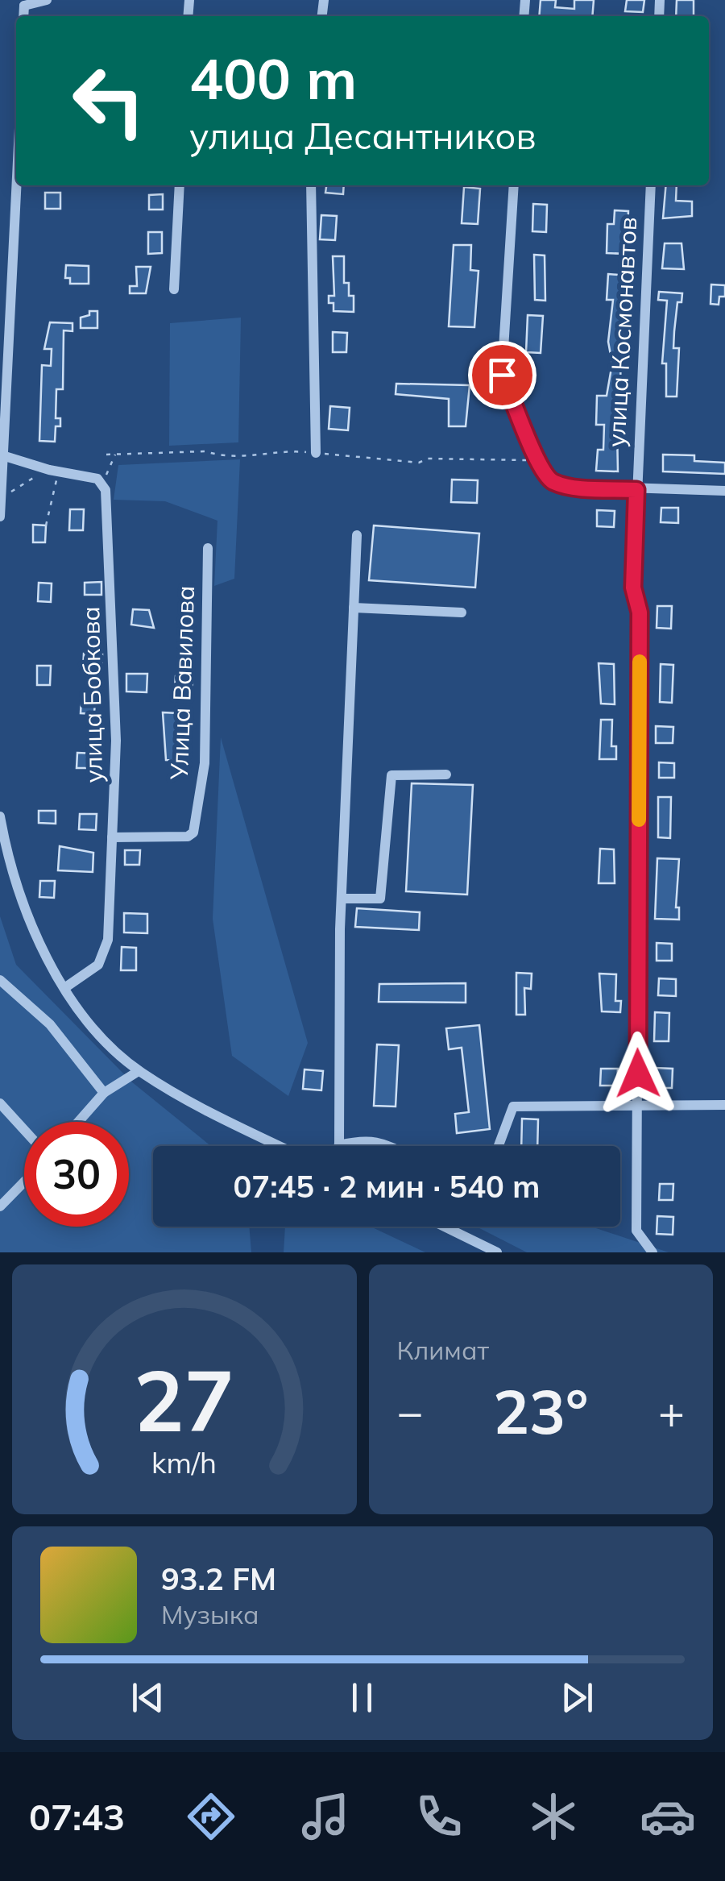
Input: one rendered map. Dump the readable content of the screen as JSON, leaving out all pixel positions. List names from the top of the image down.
{
  "streets": {
    "street": ["улица Космонавтов", "Улица Вавилова", "улица Бобкова"]
  },
  "crossings": [
    ["Улица Вавилова", "улица Бобкова"]
  ],
  "page": {
    "turn": ["400 m", "улица Десантников"],
    "limit": "30",
    "trip": "07:45 · 2 мин · 540 m",
    "tile": "Климат",
    "heat": ["−", "23°", "+"],
    "song": ["93.2 FM", "Музыка"],
    "tabs": "07:43",
    "gauge": ["27", "km/h"]
  }
}
